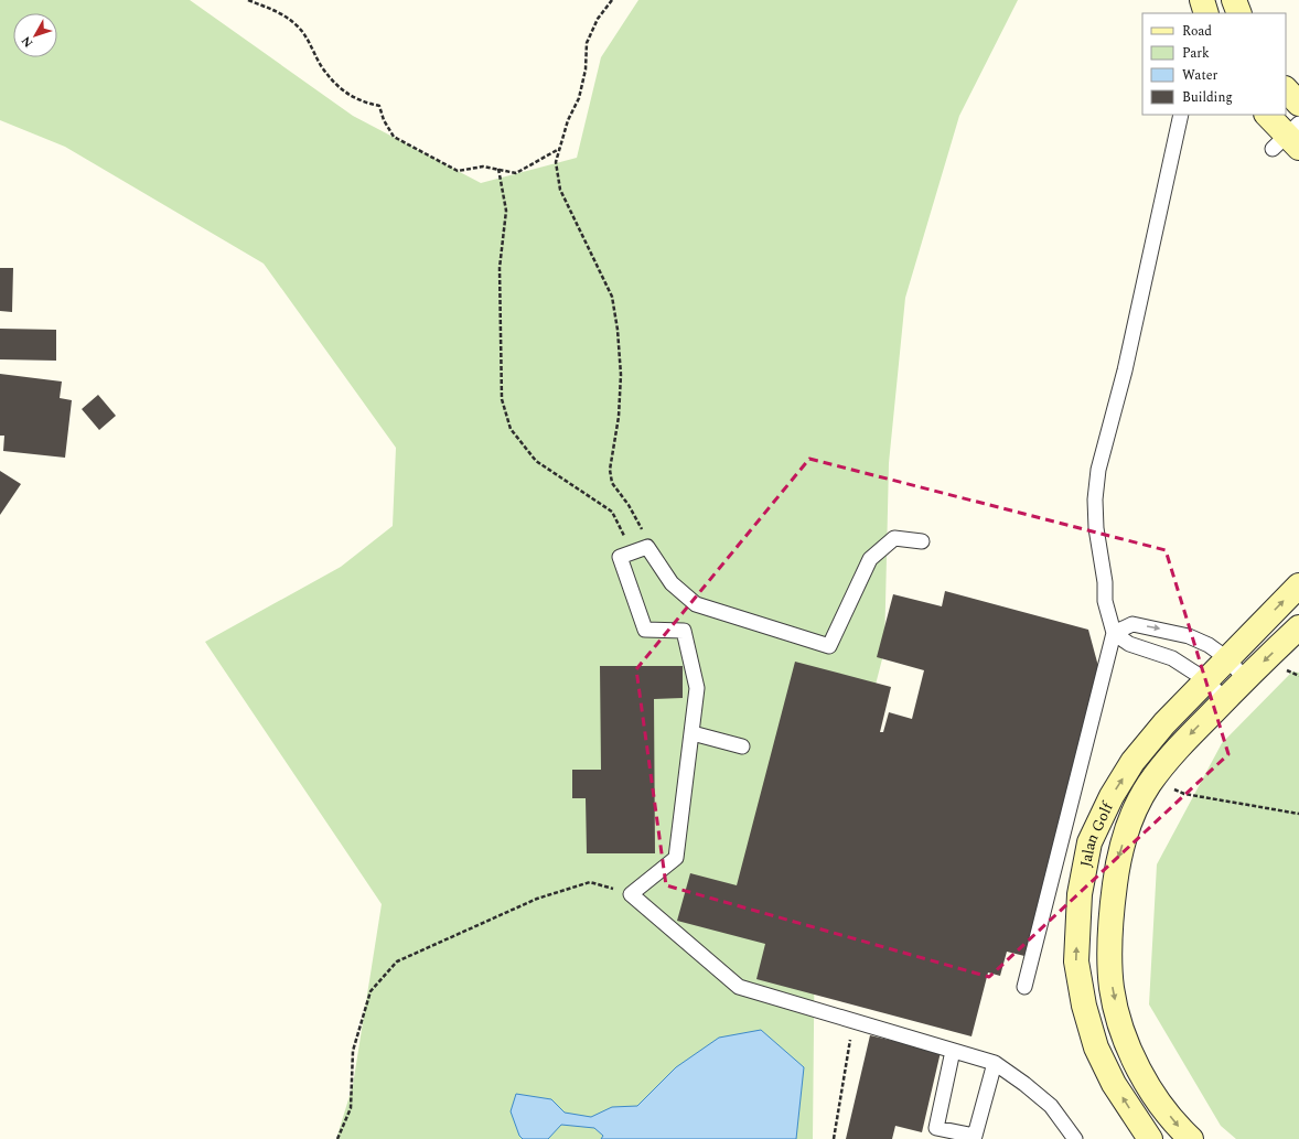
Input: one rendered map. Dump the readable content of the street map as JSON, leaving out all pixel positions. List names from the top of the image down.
{
  "streets": {
    "street": ["Jalan Golf"]
  },
  "legend": [
    "Road",
    "Park",
    "Water",
    "Building"
  ],
  "north": "bottom left"
}
